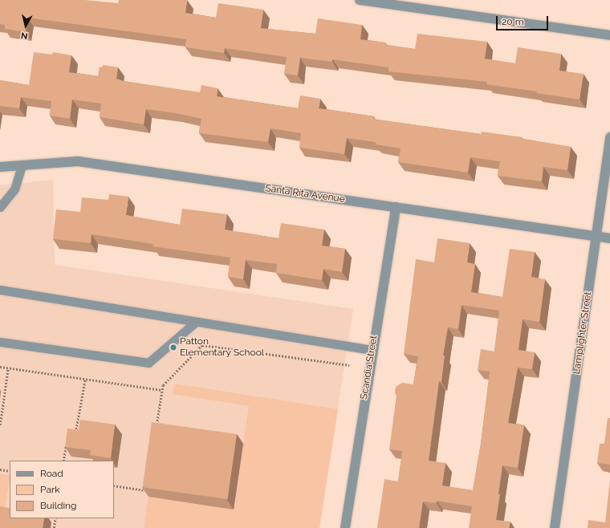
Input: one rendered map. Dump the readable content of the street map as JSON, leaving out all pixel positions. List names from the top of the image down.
{
  "streets": {
    "street": ["Santa Rita Avenue", "Lamplighter Street", "Scandia Street"]
  },
  "crossings": [
    ["Santa Rita Avenue", "Lamplighter Street"],
    ["Santa Rita Avenue", "Scandia Street"]
  ],
  "places": ["Patton Elementary School"],
  "legend": ["Road", "Park", "Building"],
  "scale_bar": "20 m",
  "north": "bottom"
}
